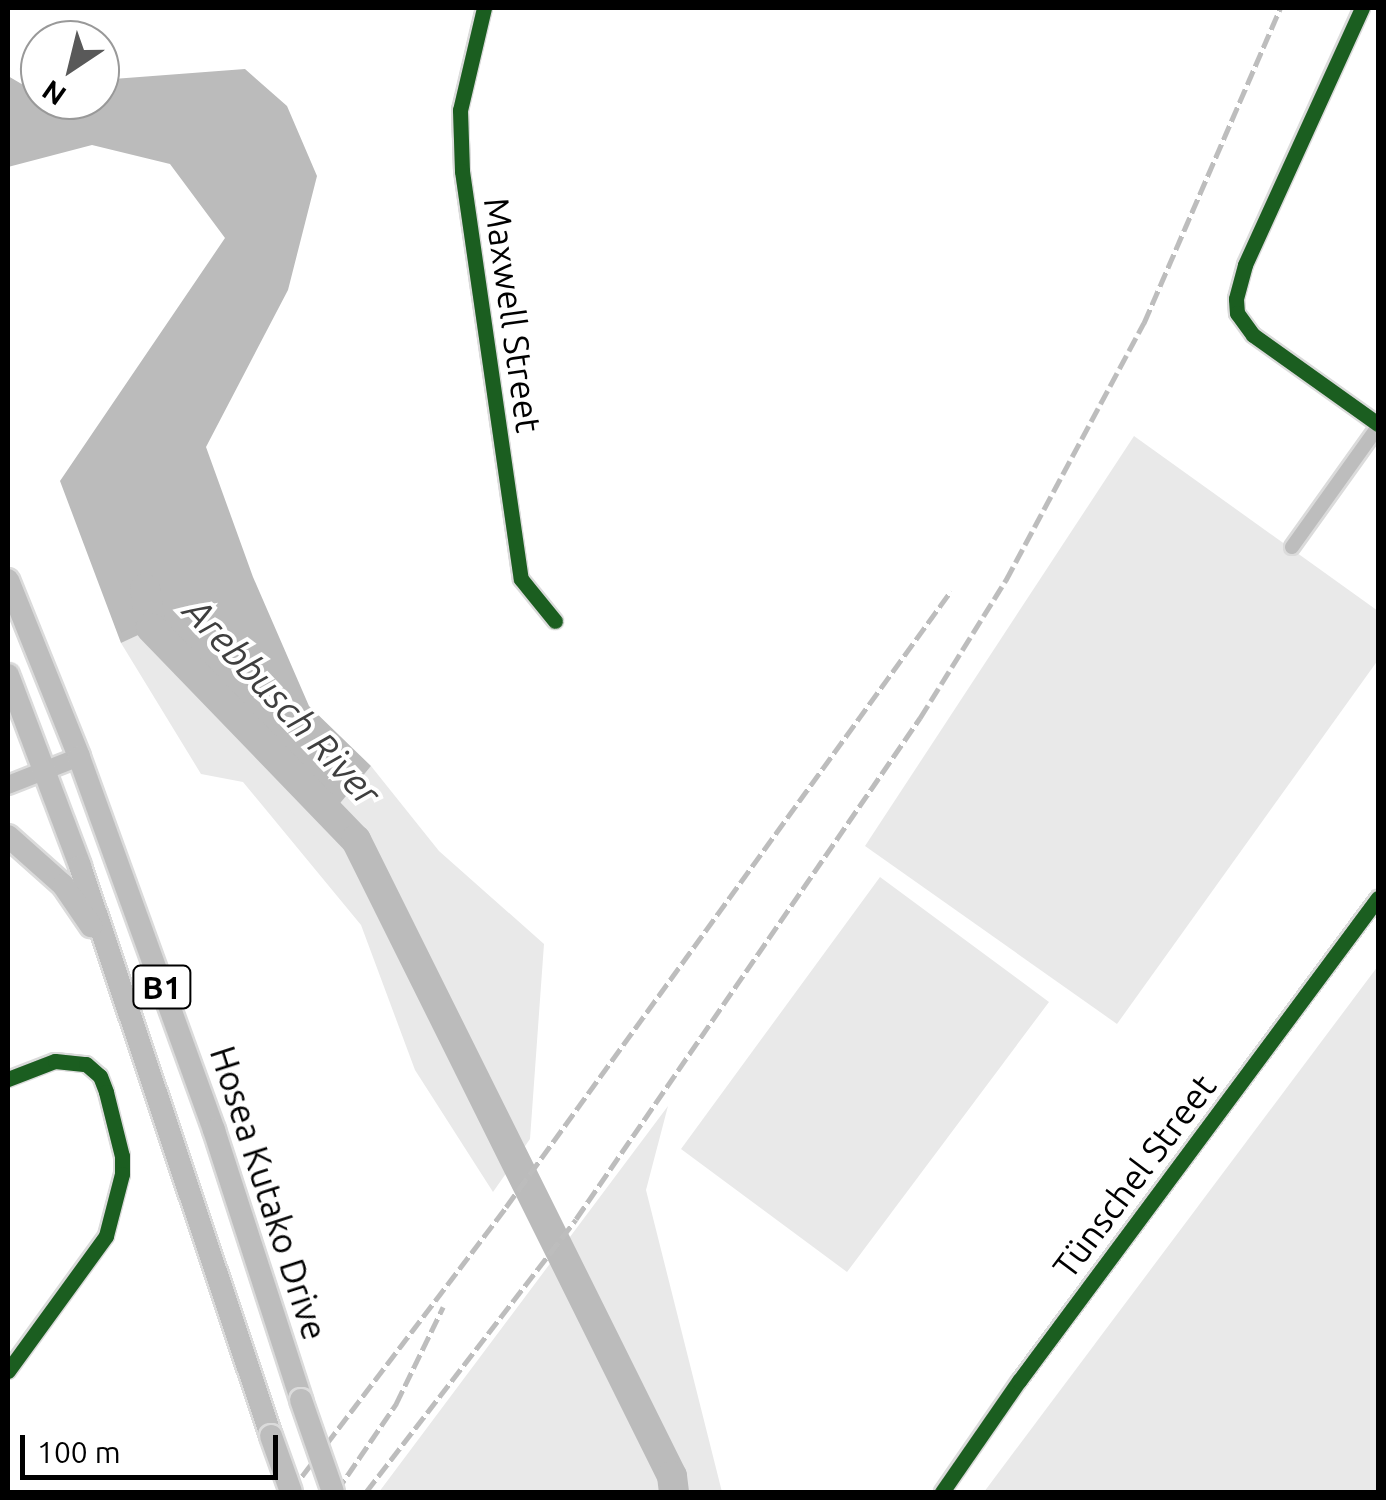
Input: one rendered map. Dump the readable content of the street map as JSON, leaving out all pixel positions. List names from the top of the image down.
{
  "streets": {
    "main road": ["B1", "Hosea Kutako Drive"],
    "street": ["Maxwell Street", "Tünschel Street"]
  },
  "water": ["Arebbusch River"],
  "scale_bar": "100 m",
  "north": "bottom left"
}
